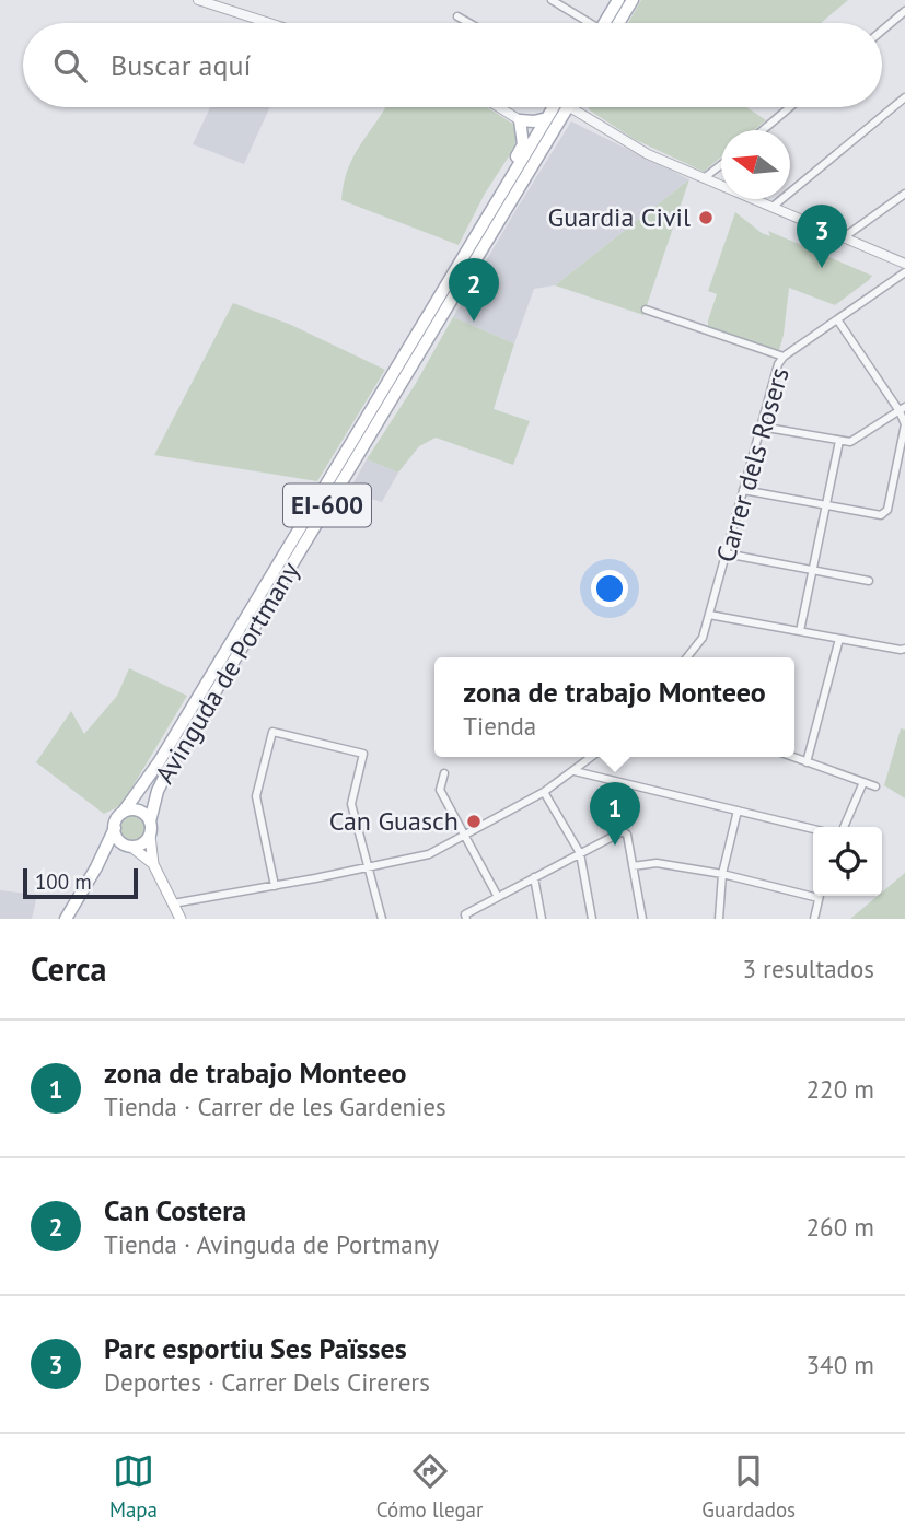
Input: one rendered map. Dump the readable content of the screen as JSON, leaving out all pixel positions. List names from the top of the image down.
{
  "streets": {
    "main road": ["EI-600", "Avinguda de Portmany"],
    "street": ["Carrer dels Rosers"]
  },
  "crossings": [
    ["EI-600", "Avinguda de Portmany"]
  ],
  "places": ["Guardia Civil", "Can Guasch"],
  "scale_bar": "100 m",
  "north": "left",
  "page": {
    "search": "Buscar aquí",
    "pins": ["3", "2", "1"],
    "popup": ["zona de trabajo Monteeo", "Tienda"],
    "scale": "100 m",
    "heading": ["Cerca", "3 resultados"],
    "list": [
      {
        "mark": "1",
        "name": "zona de trabajo Monteeo",
        "note": "Tienda · Carrer de les Gardenies",
        "value": "220 m"
      },
      {
        "mark": "2",
        "name": "Can Costera",
        "note": "Tienda · Avinguda de Portmany",
        "value": "260 m"
      },
      {
        "mark": "3",
        "name": "Parc esportiu Ses Païsses",
        "note": "Deportes · Carrer Dels Cirerers",
        "value": "340 m"
      }
    ],
    "nav": ["Mapa", "Cómo llegar", "Guardados"]
  }
}
